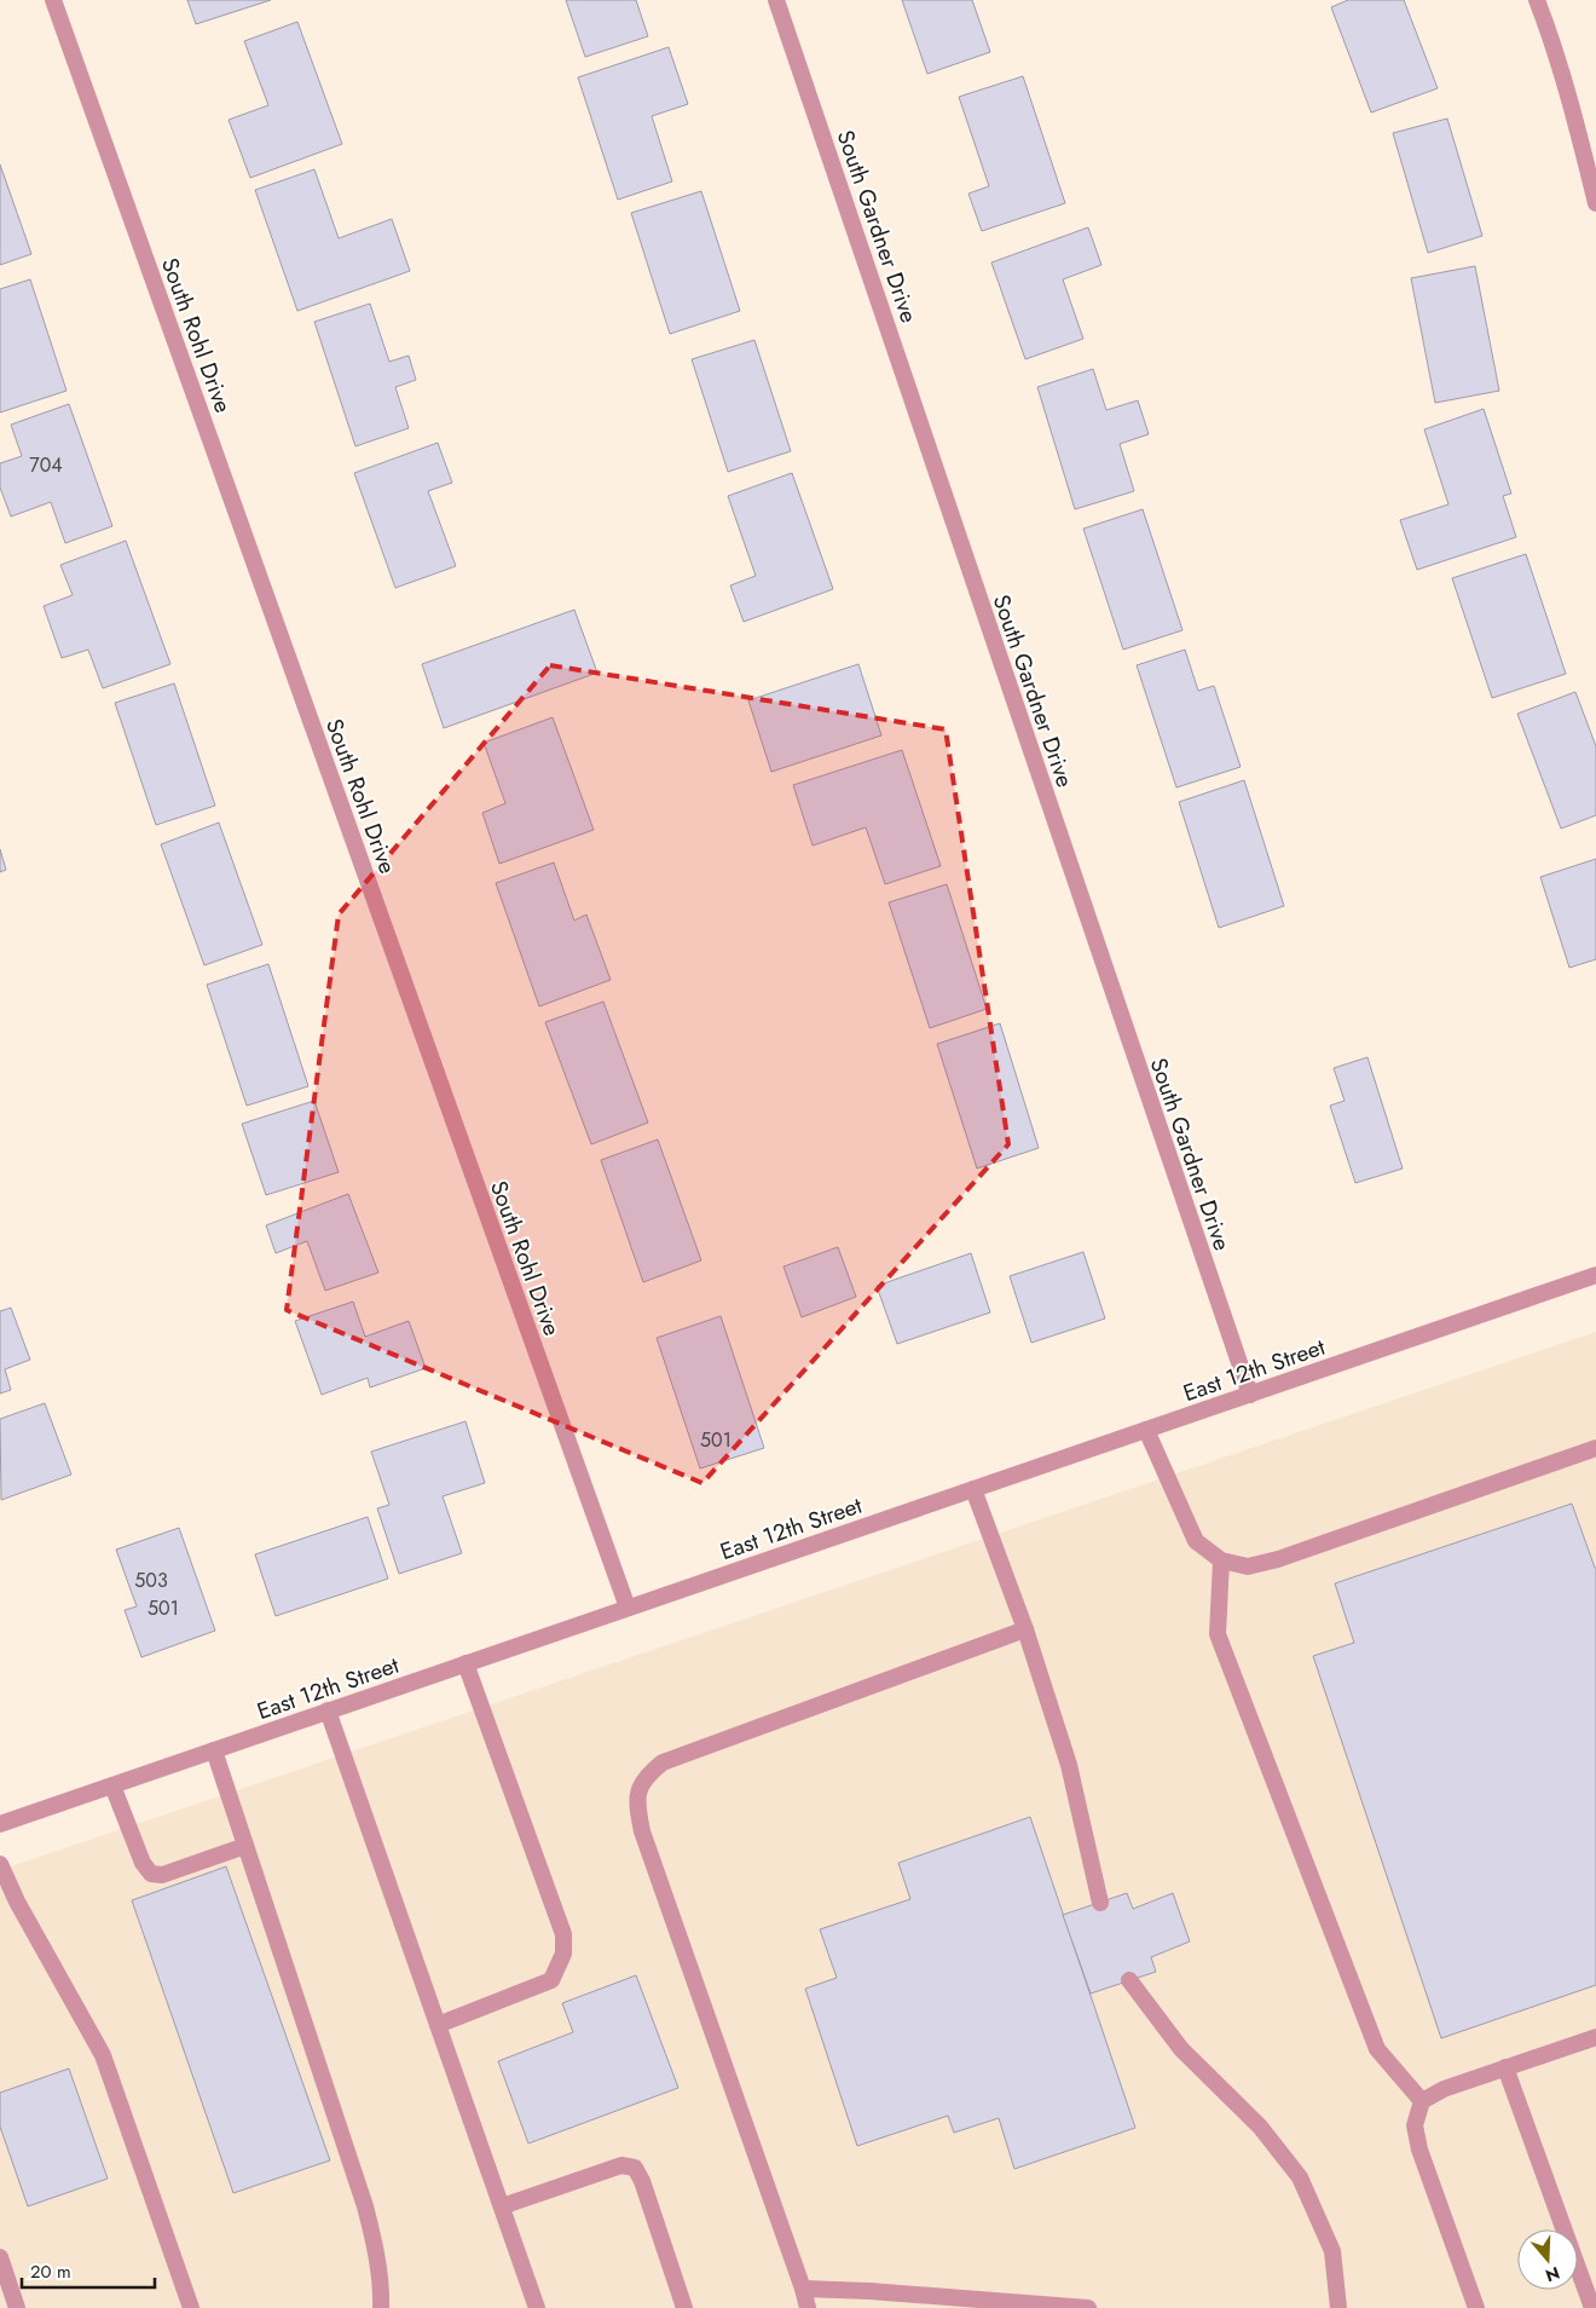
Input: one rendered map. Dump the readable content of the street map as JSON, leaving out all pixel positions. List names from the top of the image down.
{
  "streets": {
    "street": ["South Gardner Drive", "South Rohl Drive", "East 12th Street"]
  },
  "crossings": [
    ["South Gardner Drive", "East 12th Street"],
    ["South Rohl Drive", "East 12th Street"]
  ],
  "house_numbers": [
    "704",
    "501",
    "503",
    "501"
  ],
  "scale_bar": "20 m",
  "north": "bottom"
}
